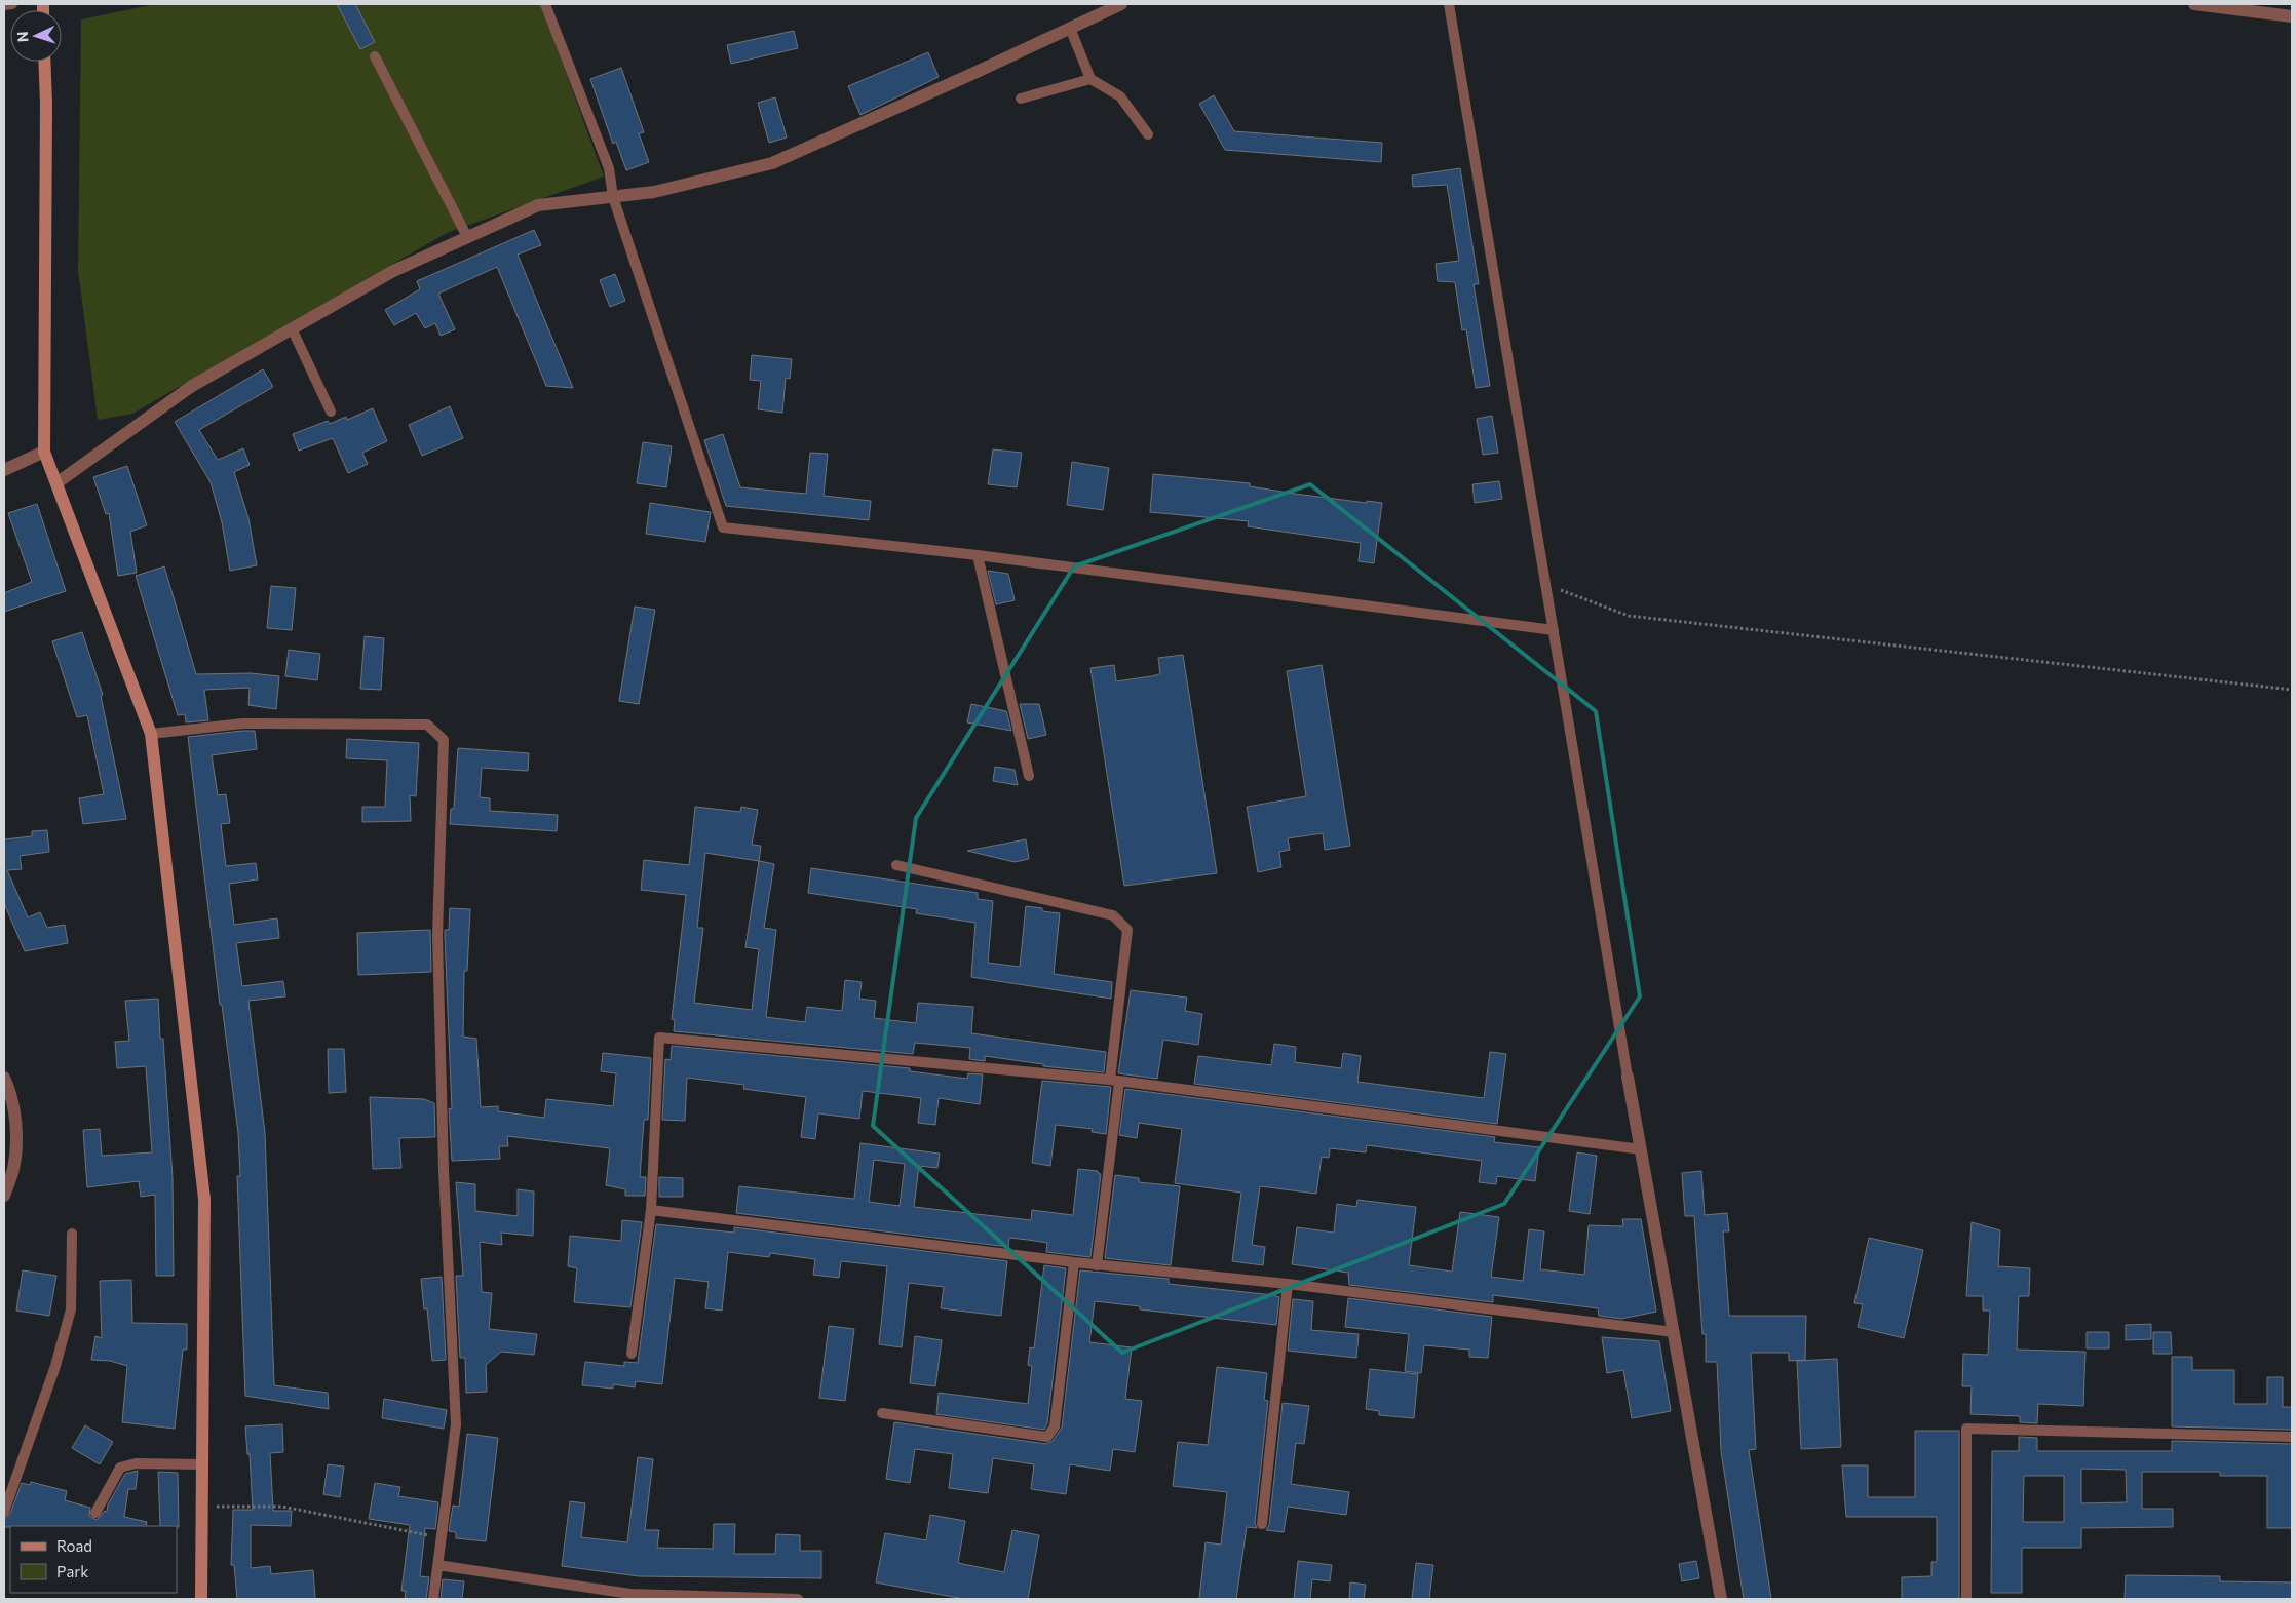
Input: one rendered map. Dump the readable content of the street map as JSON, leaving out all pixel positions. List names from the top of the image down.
{
  "legend": ["Road", "Park"],
  "north": "left"
}
